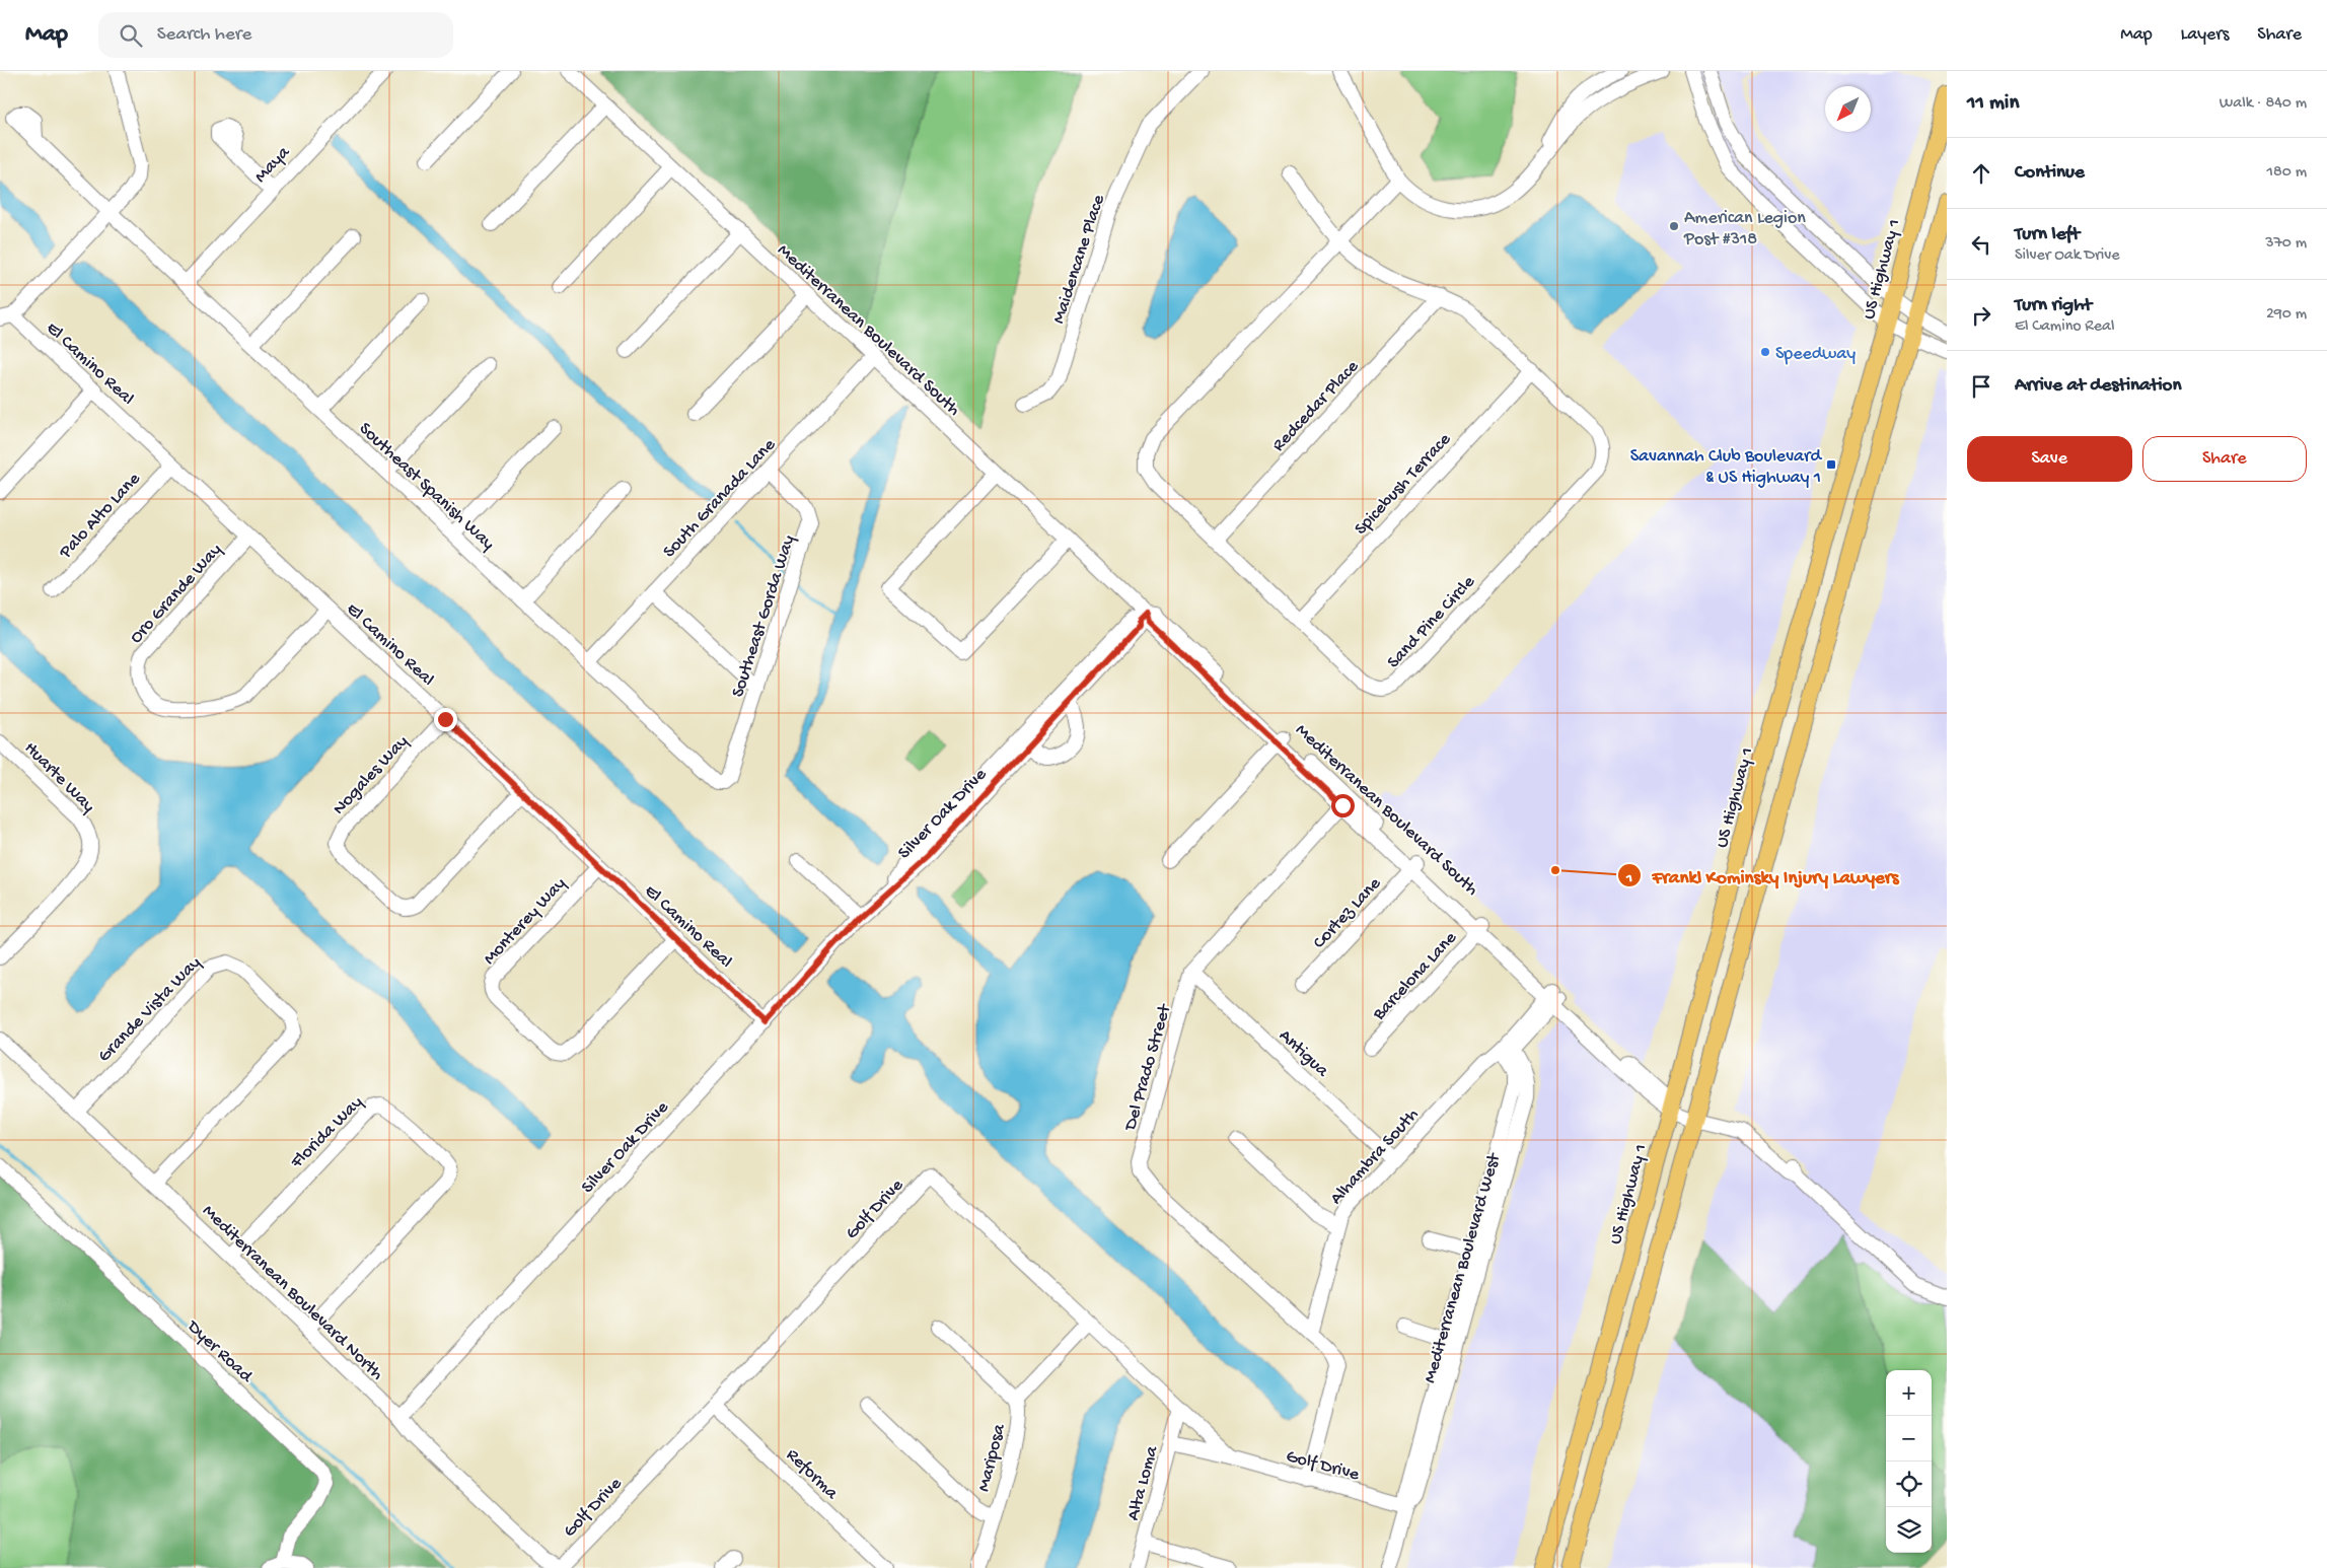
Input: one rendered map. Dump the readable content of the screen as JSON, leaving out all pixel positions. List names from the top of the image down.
{
  "streets": {
    "main road": ["US Highway 1"],
    "street": [
      "Maya",
      "Maidencane Place",
      "Mediterranean Boulevard South",
      "El Camino Real",
      "Redcedar Place",
      "Spicebush Terrace",
      "Southeast Spanish Way",
      "South Granada Lane",
      "Palo Alto Lane",
      "Oro Grande Way",
      "Southeast Gorda Way",
      "Sand Pine Circle",
      "Nogales Way",
      "Huarte Way",
      "Silver Oak Drive",
      "Cortez Lane",
      "Monterey Way",
      "Barcelona Lane",
      "Grande Vista Way",
      "Antigua",
      "Del Prado Street",
      "Florida Way",
      "Alhambra South",
      "Golf Drive",
      "Mediterranean Boulevard West",
      "Mediterranean Boulevard North",
      "Dyer Road",
      "Mariposa",
      "Reforma",
      "Alta Loma"
    ]
  },
  "crossings": [
    ["Maya", "Southeast Spanish Way"],
    ["US Highway 1", "Mediterranean Boulevard South"],
    ["Mediterranean Boulevard South", "South Granada Lane"],
    ["Mediterranean Boulevard South", "Silver Oak Drive"],
    ["Mediterranean Boulevard South", "Cortez Lane"],
    ["Mediterranean Boulevard South", "Barcelona Lane"],
    ["Mediterranean Boulevard South", "Del Prado Street"],
    ["Mediterranean Boulevard South", "Alhambra South"],
    ["El Camino Real", "Palo Alto Lane"],
    ["El Camino Real", "Oro Grande Way"],
    ["El Camino Real", "Nogales Way"],
    ["El Camino Real", "Silver Oak Drive"],
    ["El Camino Real", "Monterey Way"],
    ["Redcedar Place", "Sand Pine Circle"],
    ["Spicebush Terrace", "Sand Pine Circle"],
    ["Southeast Spanish Way", "South Granada Lane"],
    ["Southeast Spanish Way", "Southeast Gorda Way"],
    ["South Granada Lane", "Southeast Gorda Way"],
    ["Silver Oak Drive", "Mediterranean Boulevard North"],
    ["Grande Vista Way", "Mediterranean Boulevard North"],
    ["Antigua", "Del Prado Street"],
    ["Antigua", "Alhambra South"],
    ["Del Prado Street", "Alhambra South"],
    ["Florida Way", "Mediterranean Boulevard North"],
    ["Alhambra South", "Mediterranean Boulevard West"],
    ["Golf Drive", "Mediterranean Boulevard West"],
    ["Golf Drive", "Mediterranean Boulevard North"],
    ["Golf Drive", "Reforma"],
    ["Golf Drive", "Alta Loma"]
  ],
  "places": {
    "other": ["American Legion Post #318", "Speedway", "Frankl Kominsky Injury Lawyers"],
    "transit": ["Savannah Club Boulevard & US Highway 1"]
  },
  "north": "bottom left",
  "page": {
    "header": "Map",
    "search": "Search here",
    "nav": ["Map", "Layers", "Share"],
    "heading": ["11 min", "Walk · 840 m"],
    "list": [
      ["Continue", "180 m"],
      ["Turn left", "Silver Oak Drive", "370 m"],
      ["Turn right", "El Camino Real", "290 m"],
      "Arrive at destination"
    ],
    "buttons": ["Save", "Share"],
    "map_buttons": ["+", "−"]
  }
}
